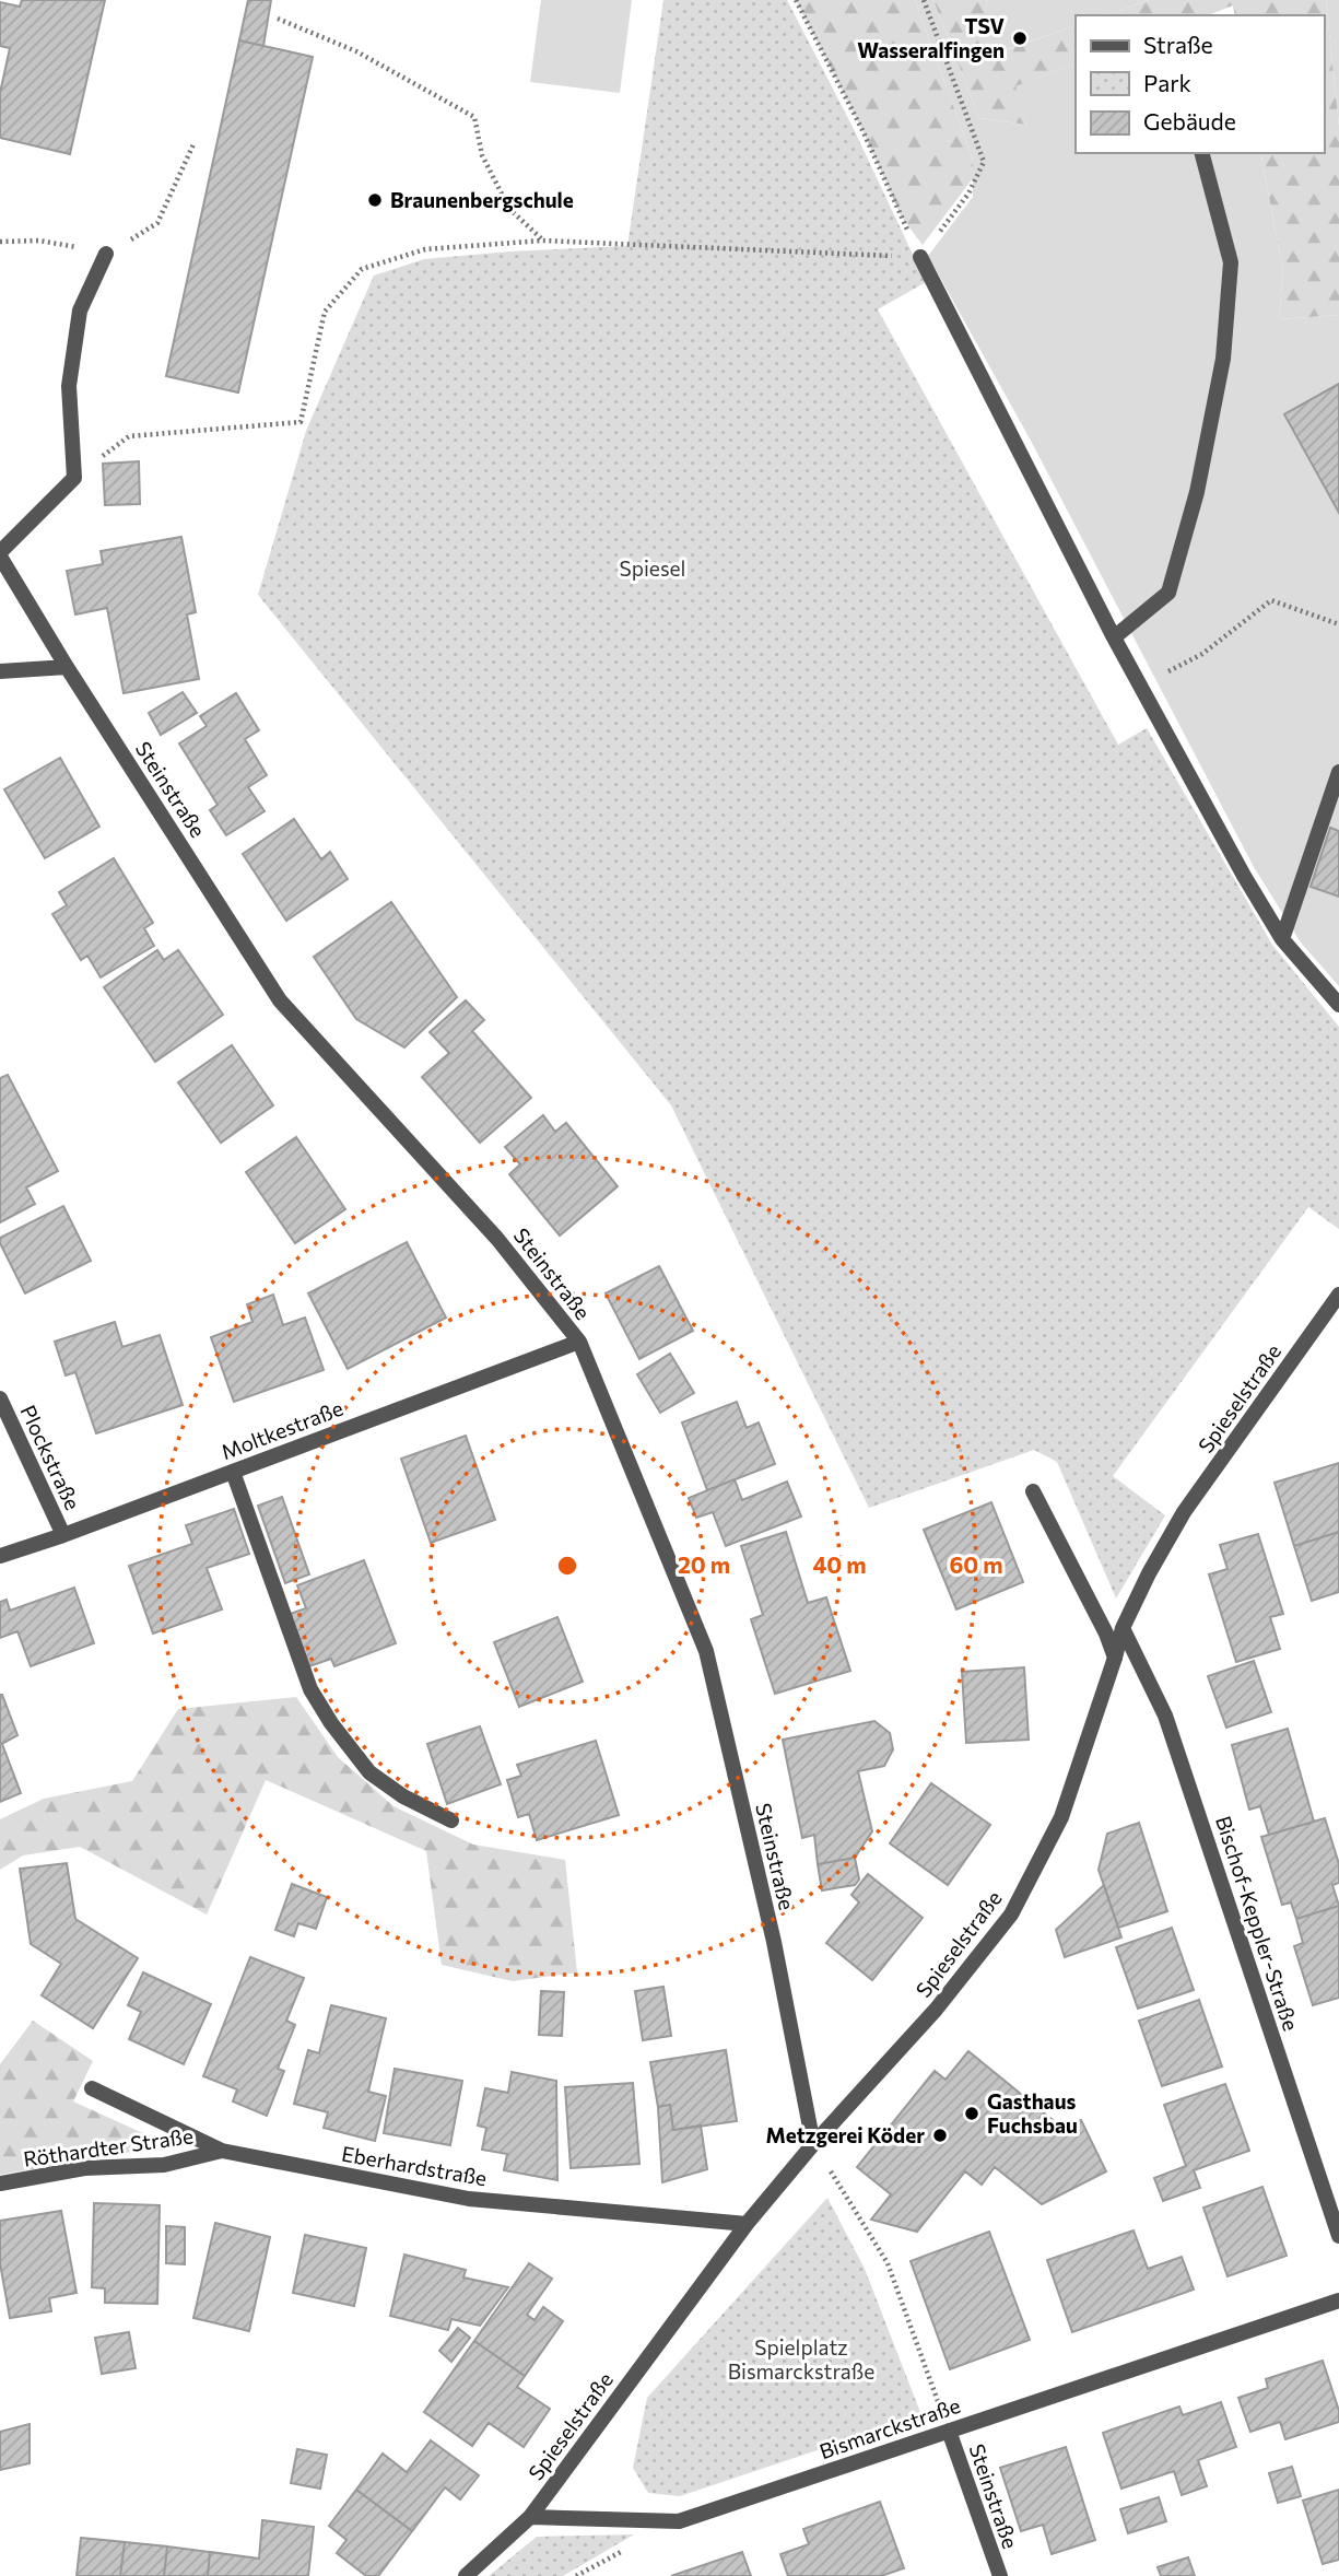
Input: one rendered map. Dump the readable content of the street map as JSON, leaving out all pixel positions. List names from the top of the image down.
{
  "streets": {
    "street": [
      "Steinstraße",
      "Spieselstraße",
      "Moltkestraße",
      "Plockstraße",
      "Bischof-Keppler-Straße",
      "Röthardter Straße",
      "Eberhardstraße",
      "Bismarckstraße"
    ]
  },
  "crossings": [
    ["Steinstraße", "Spieselstraße"],
    ["Steinstraße", "Moltkestraße"],
    ["Steinstraße", "Bismarckstraße"],
    ["Spieselstraße", "Bischof-Keppler-Straße"],
    ["Spieselstraße", "Eberhardstraße"],
    ["Spieselstraße", "Bismarckstraße"],
    ["Moltkestraße", "Plockstraße"],
    ["Röthardter Straße", "Eberhardstraße"]
  ],
  "parks": ["Spiesel", "Spielplatz Bismarckstraße"],
  "places": [
    "TSV Wasseralfingen",
    "Braunenbergschule",
    "Gasthaus Fuchsbau",
    "Metzgerei Köder"
  ],
  "legend": ["Straße", "Park", "Gebäude"],
  "rings": ["20 m", "40 m", "60 m"]
}
